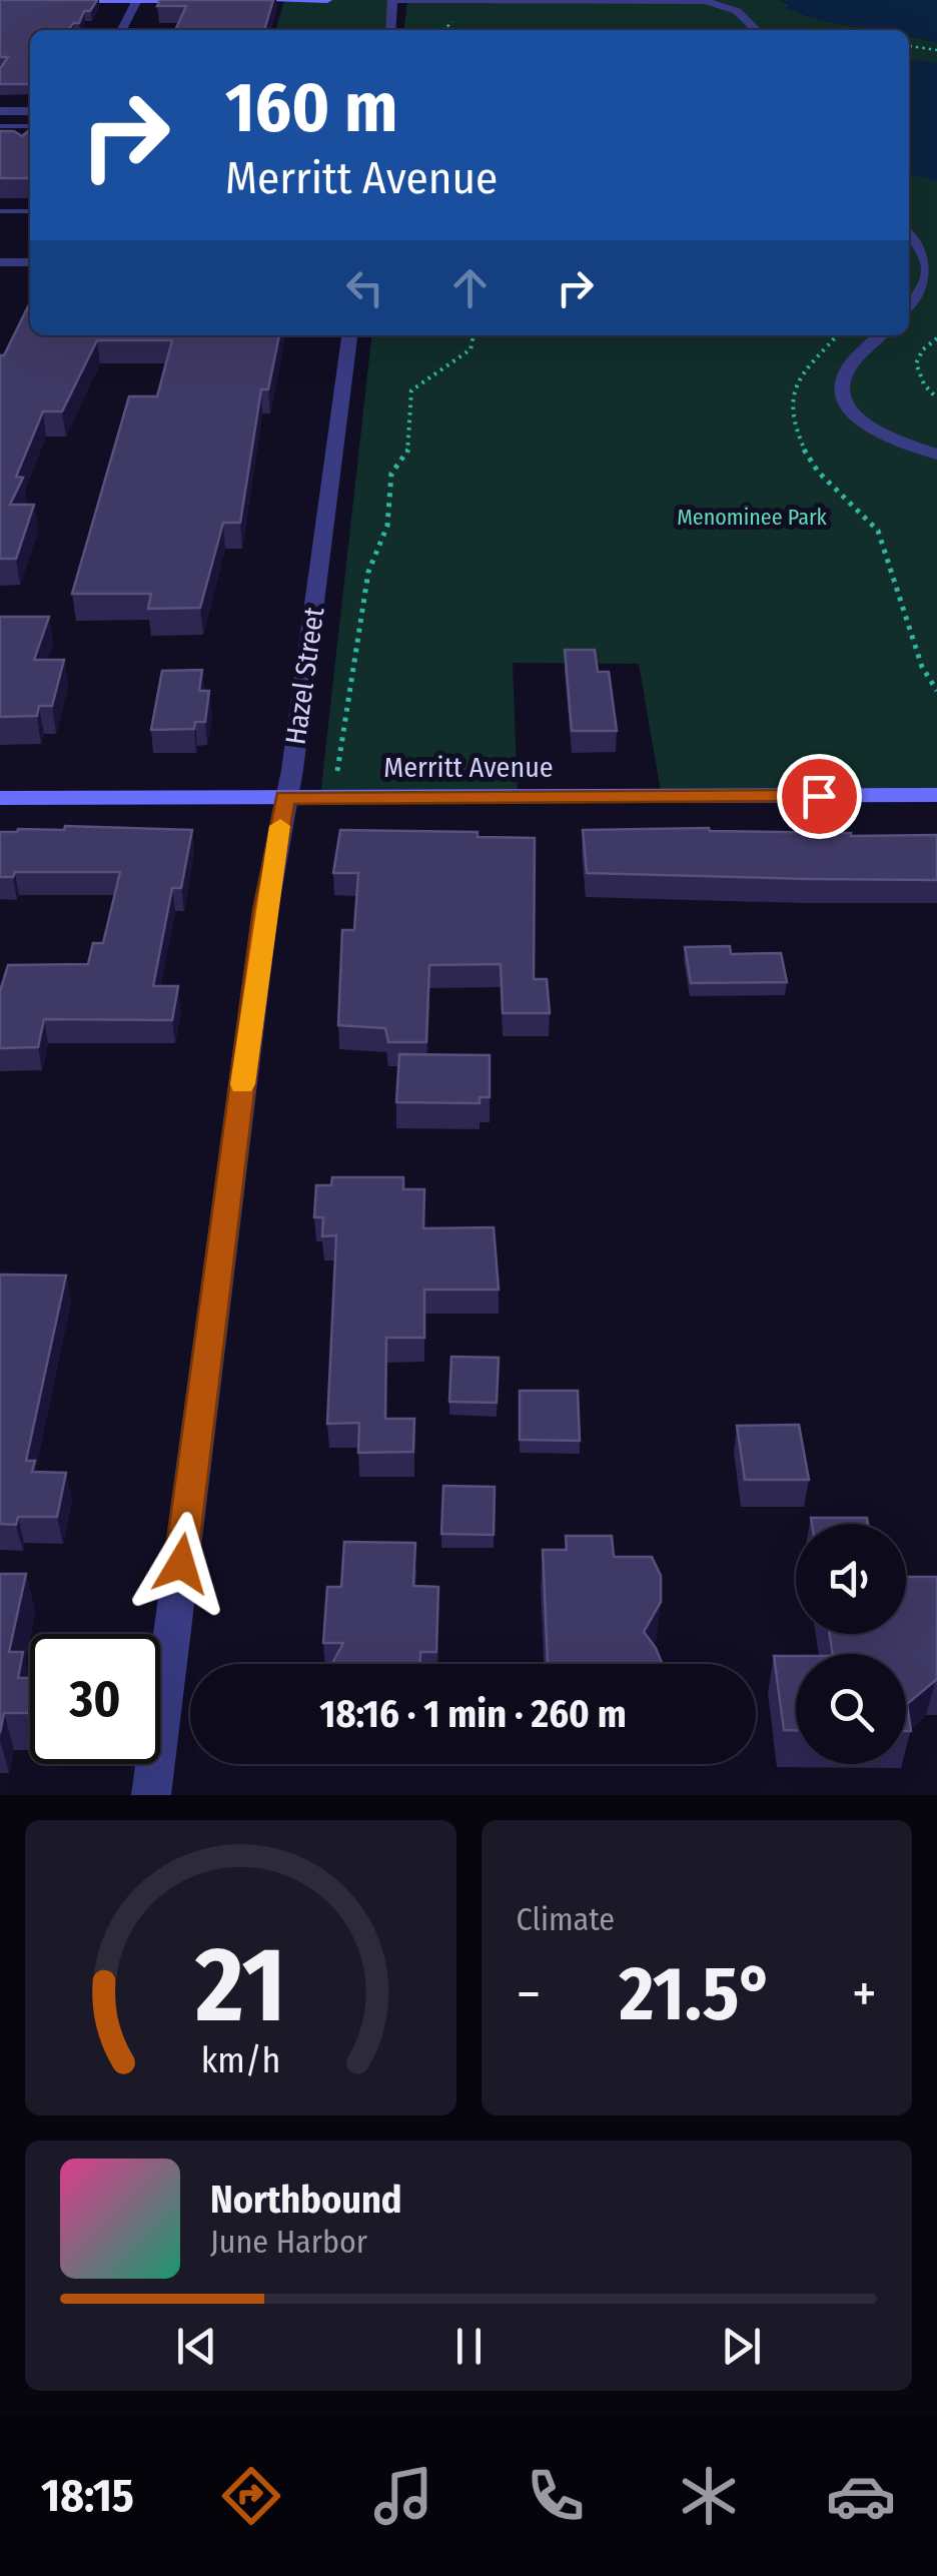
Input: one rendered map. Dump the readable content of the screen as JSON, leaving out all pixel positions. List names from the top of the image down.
{
  "streets": {
    "street": ["Hazel Street", "Merritt Avenue"]
  },
  "crossings": [
    ["Hazel Street", "Merritt Avenue"]
  ],
  "parks": ["Menominee Park"],
  "page": {
    "turn": ["160 m", "Merritt Avenue"],
    "limit": "30",
    "trip": "18:16 · 1 min · 260 m",
    "tile": "Climate",
    "heat": ["−", "21.5°", "+"],
    "song": ["Northbound", "June Harbor"],
    "tabs": "18:15",
    "gauge": ["21", "km/h"]
  }
}
